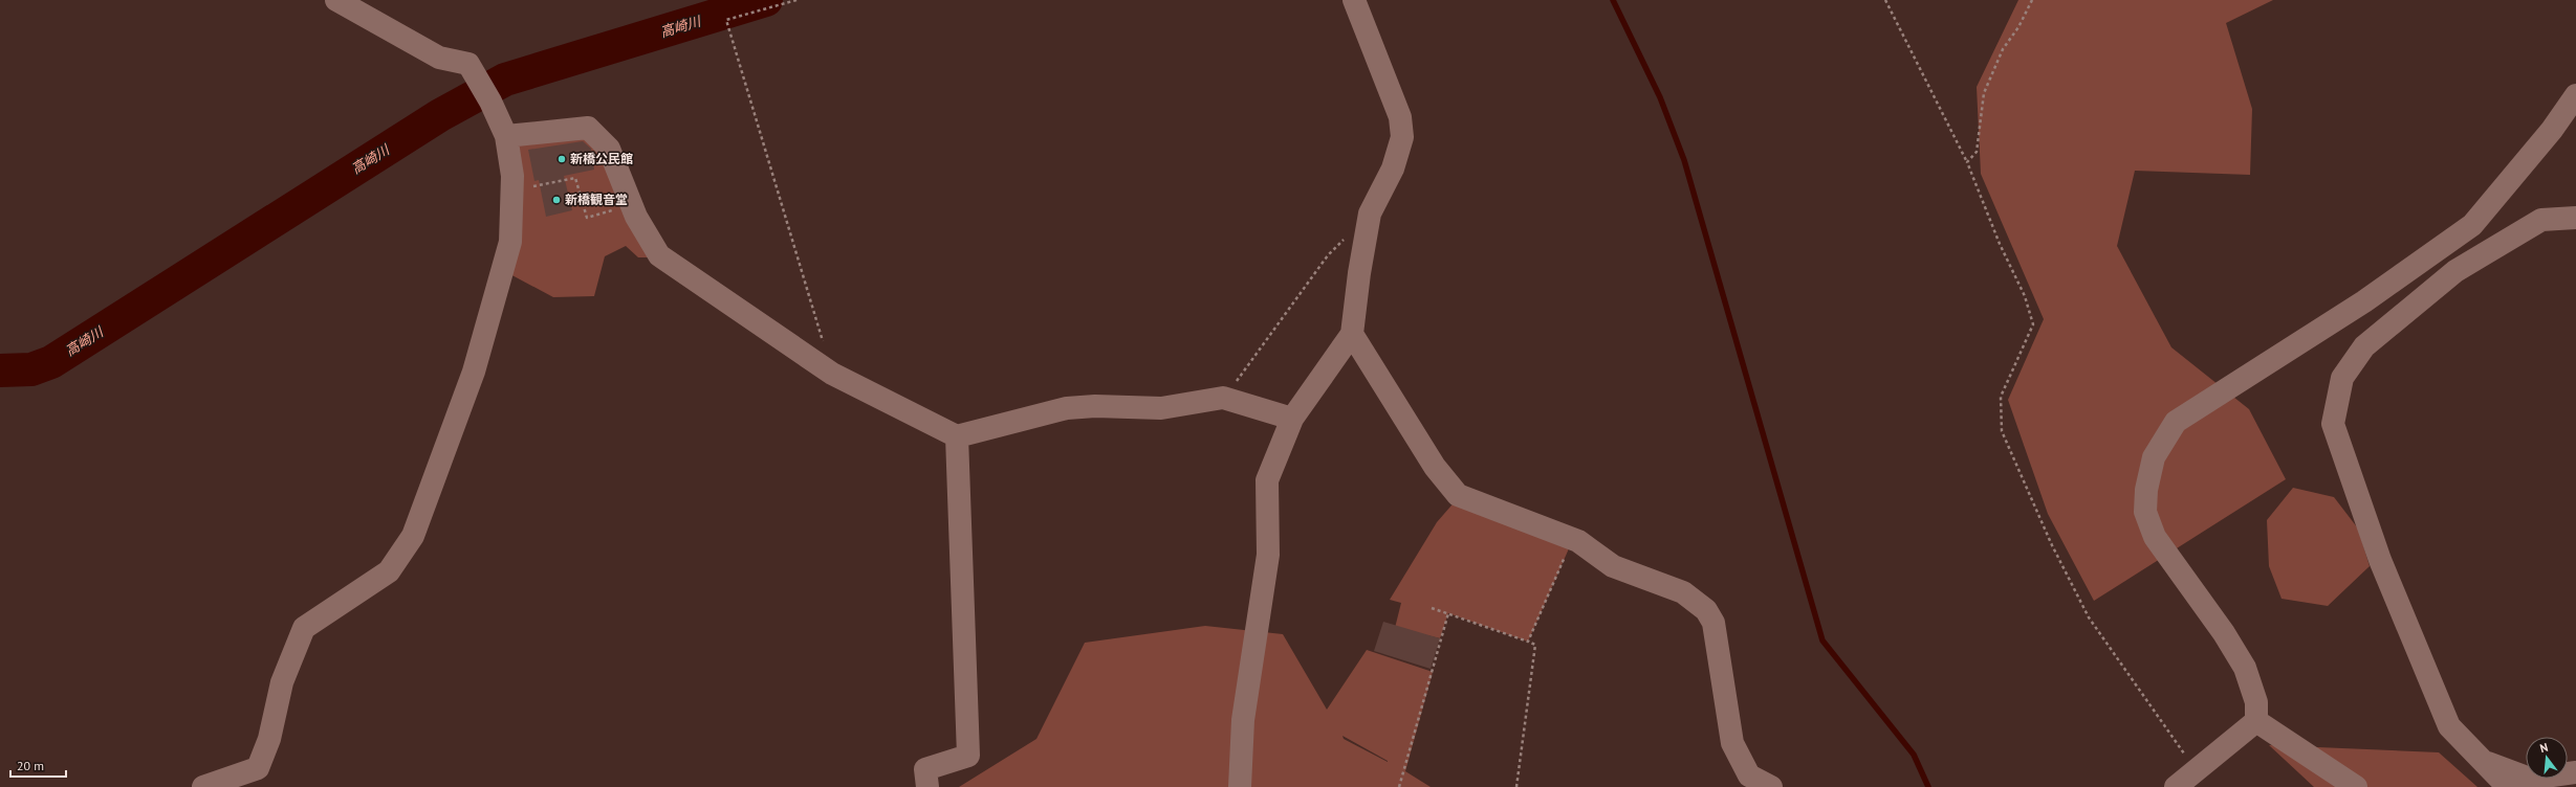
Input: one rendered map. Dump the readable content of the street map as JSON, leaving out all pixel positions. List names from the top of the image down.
{
  "water": ["高崎川"],
  "places": ["新橋公民館", "新橋観音堂"],
  "scale_bar": "20 m",
  "north": "top"
}
